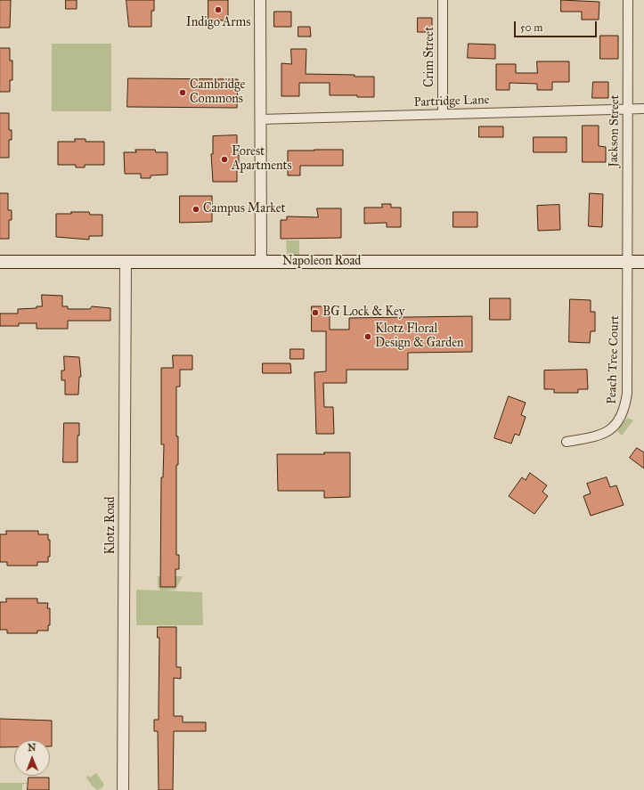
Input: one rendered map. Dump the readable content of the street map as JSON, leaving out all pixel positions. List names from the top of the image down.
{
  "streets": {
    "main road": ["Napoleon Road"],
    "street": [
      "Crim Street",
      "Partridge Lane",
      "Jackson Street",
      "Peach Tree Court",
      "Klotz Road"
    ]
  },
  "crossings": [
    ["Crim Street", "Partridge Lane"],
    ["Partridge Lane", "Jackson Street"],
    ["Jackson Street", "Napoleon Road"],
    ["Jackson Street", "Peach Tree Court"],
    ["Napoleon Road", "Peach Tree Court"],
    ["Napoleon Road", "Klotz Road"]
  ],
  "places": [
    "Indigo Arms",
    "Cambridge Commons",
    "Forest Apartments",
    "Campus Market",
    "BG Lock & Key",
    "Klotz Floral Design & Garden"
  ],
  "scale_bar": "50 m",
  "north": "top"
}
